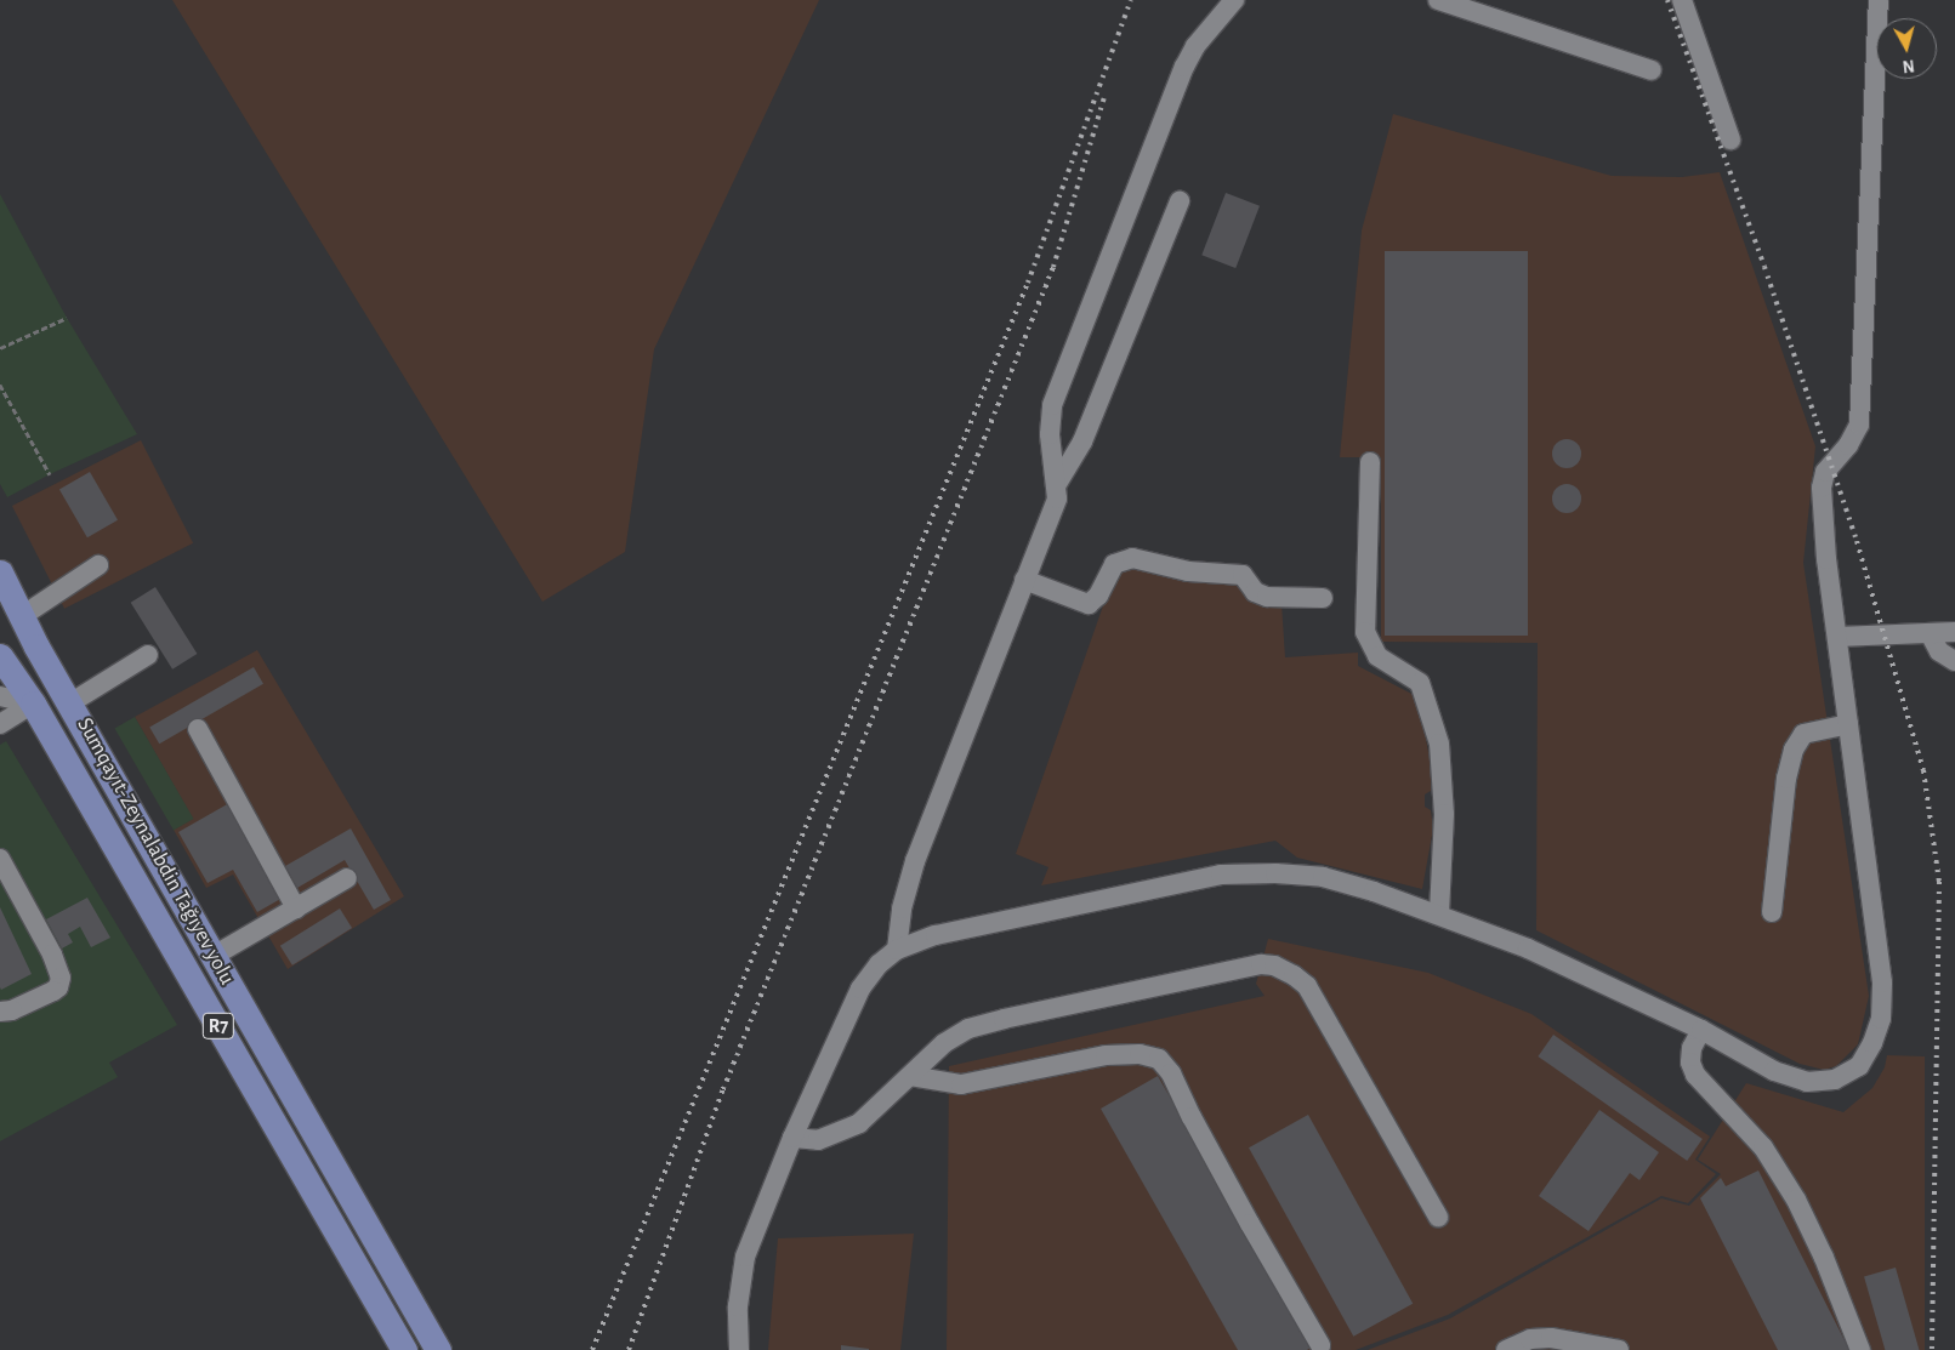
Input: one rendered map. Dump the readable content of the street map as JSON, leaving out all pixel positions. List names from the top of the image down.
{
  "streets": {
    "main road": ["Sumqayıt-Zeynalabdin Tağıyev yolu", "R7"]
  },
  "north": "bottom"
}
